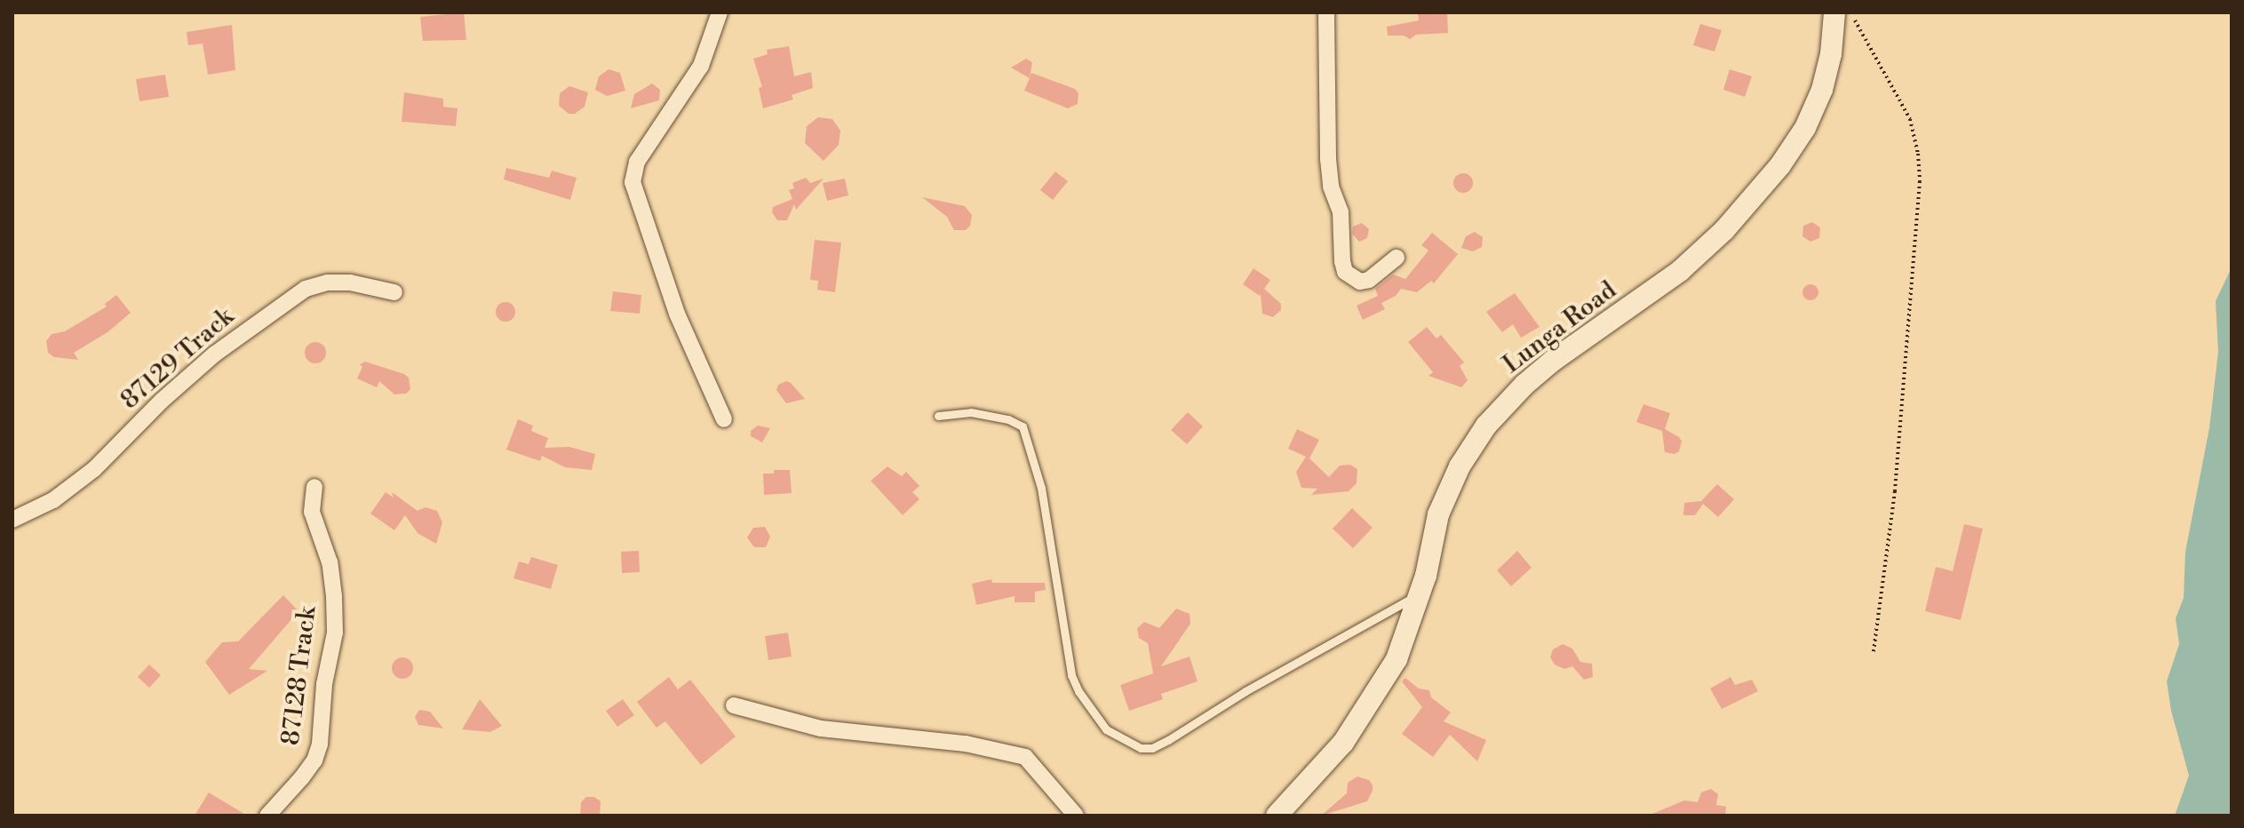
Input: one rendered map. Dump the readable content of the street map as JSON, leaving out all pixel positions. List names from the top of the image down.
{
  "streets": {
    "street": ["Lunga Road", "87129 Track", "87128 Track"]
  }
}
